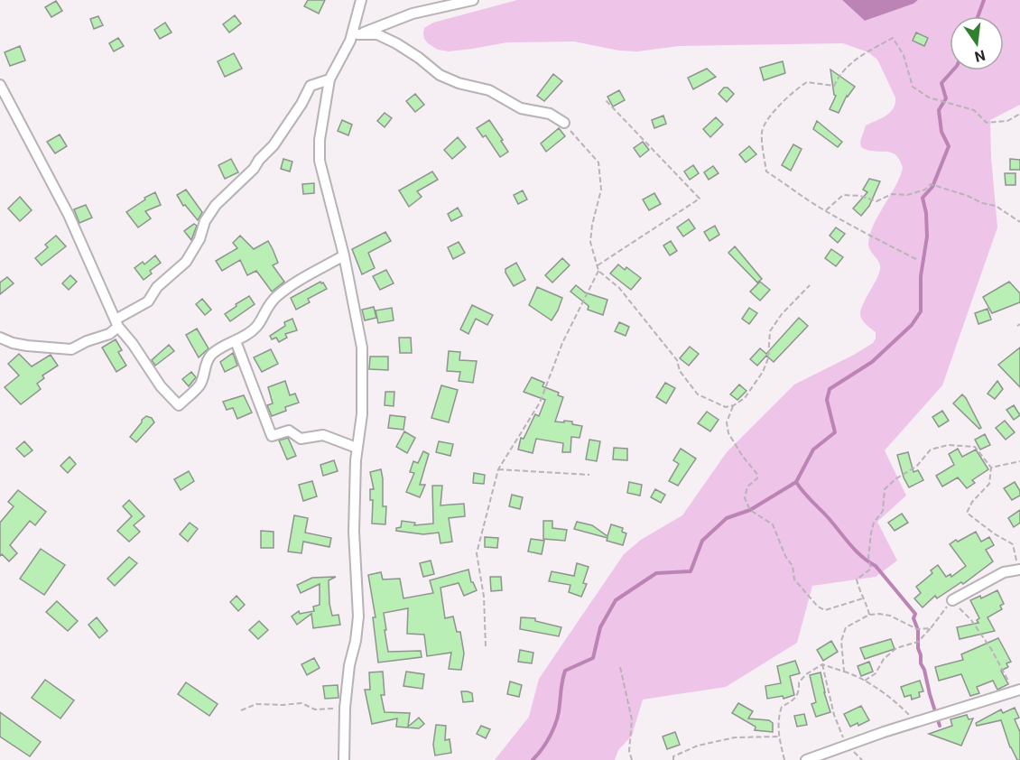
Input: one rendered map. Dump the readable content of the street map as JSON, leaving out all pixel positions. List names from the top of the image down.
{
  "north": "bottom"
}
